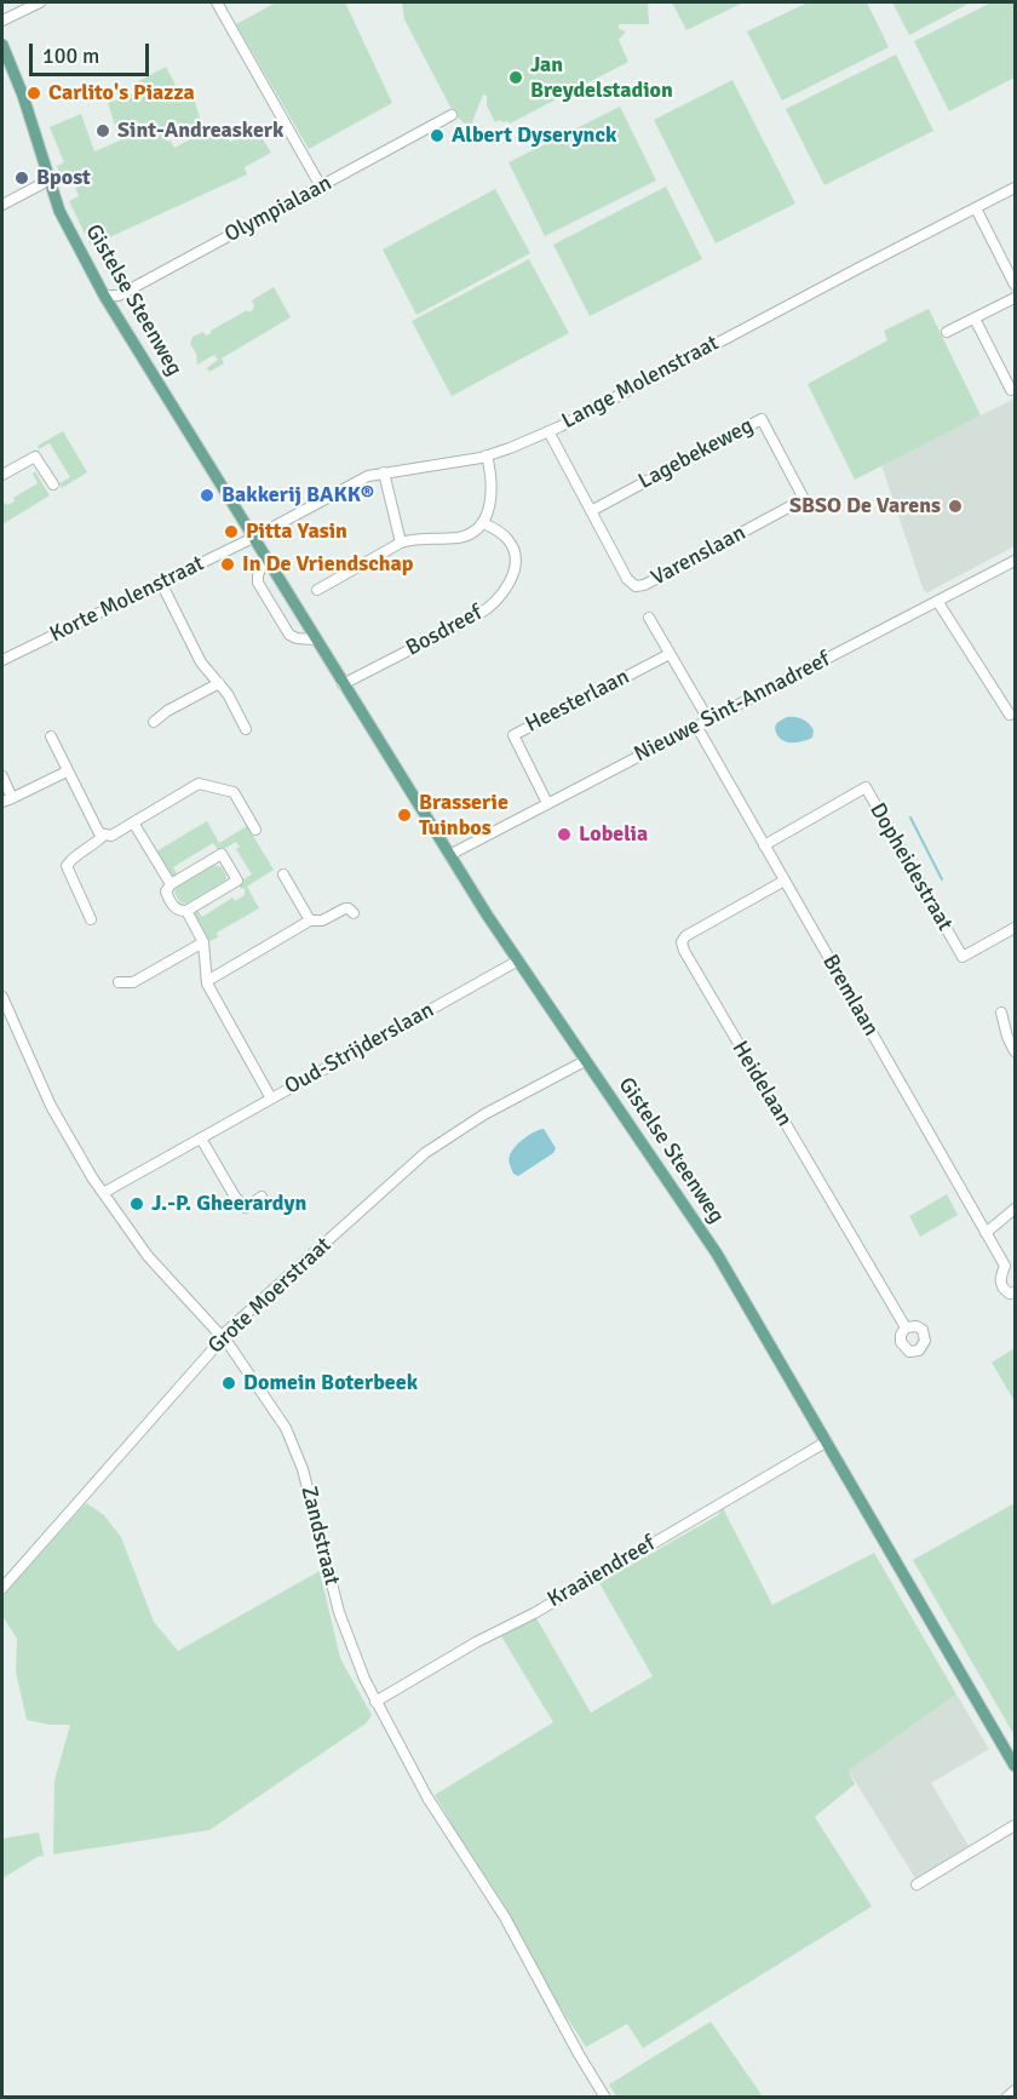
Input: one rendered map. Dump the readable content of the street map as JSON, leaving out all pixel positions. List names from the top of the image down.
{
  "streets": {
    "main road": ["Gistelse Steenweg"],
    "street": [
      "Olympialaan",
      "Lange Molenstraat",
      "Lagebekeweg",
      "Varenslaan",
      "Korte Molenstraat",
      "Bosdreef",
      "Heesterlaan",
      "Nieuwe Sint-Annadreef",
      "Dopheidestraat",
      "Bremlaan",
      "Oud-Strijderslaan",
      "Heidelaan",
      "Grote Moerstraat",
      "Zandstraat",
      "Kraaiendreef"
    ]
  },
  "crossings": [
    ["Olympialaan", "Gistelse Steenweg"],
    ["Gistelse Steenweg", "Lange Molenstraat"],
    ["Gistelse Steenweg", "Korte Molenstraat"],
    ["Gistelse Steenweg", "Bosdreef"],
    ["Gistelse Steenweg", "Nieuwe Sint-Annadreef"],
    ["Gistelse Steenweg", "Oud-Strijderslaan"],
    ["Gistelse Steenweg", "Grote Moerstraat"],
    ["Gistelse Steenweg", "Kraaiendreef"],
    ["Lange Molenstraat", "Varenslaan"],
    ["Lange Molenstraat", "Korte Molenstraat"],
    ["Lagebekeweg", "Varenslaan"],
    ["Heesterlaan", "Nieuwe Sint-Annadreef"],
    ["Nieuwe Sint-Annadreef", "Bremlaan"],
    ["Dopheidestraat", "Bremlaan"],
    ["Bremlaan", "Heidelaan"],
    ["Oud-Strijderslaan", "Zandstraat"],
    ["Grote Moerstraat", "Zandstraat"],
    ["Zandstraat", "Kraaiendreef"]
  ],
  "places": [
    "Jan Breydelstadion",
    "Carlito's Piazza",
    "Sint-Andreaskerk",
    "Albert Dyserynck",
    "Bpost",
    "Bakkerij BAKK®",
    "SBSO De Varens",
    "Pitta Yasin",
    "In De Vriendschap",
    "Brasserie Tuinbos",
    "Lobelia",
    "J.-P. Gheerardyn",
    "Domein Boterbeek"
  ],
  "scale_bar": "100 m"
}
